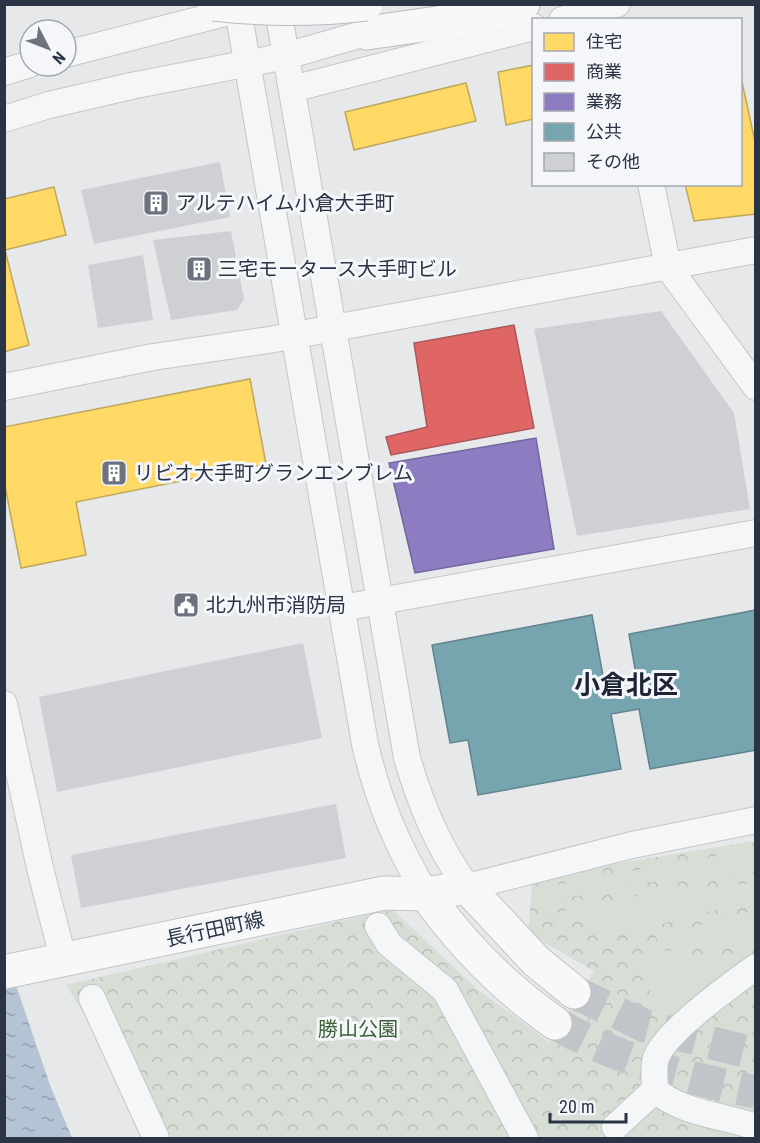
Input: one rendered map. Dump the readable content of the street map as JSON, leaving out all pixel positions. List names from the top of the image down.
{
  "streets": {
    "main road": ["長行田町線"]
  },
  "districts": ["小倉北区"],
  "parks": ["勝山公園"],
  "places": {
    "building": ["アルテハイム小倉大手町", "三宅モータース大手町ビル", "リビオ大手町グランエンブレム"],
    "public building": ["北九州市消防局"]
  },
  "legend": [
    "住宅",
    "商業",
    "業務",
    "公共",
    "その他"
  ],
  "scale_bar": "20 m",
  "north": "bottom right"
}
